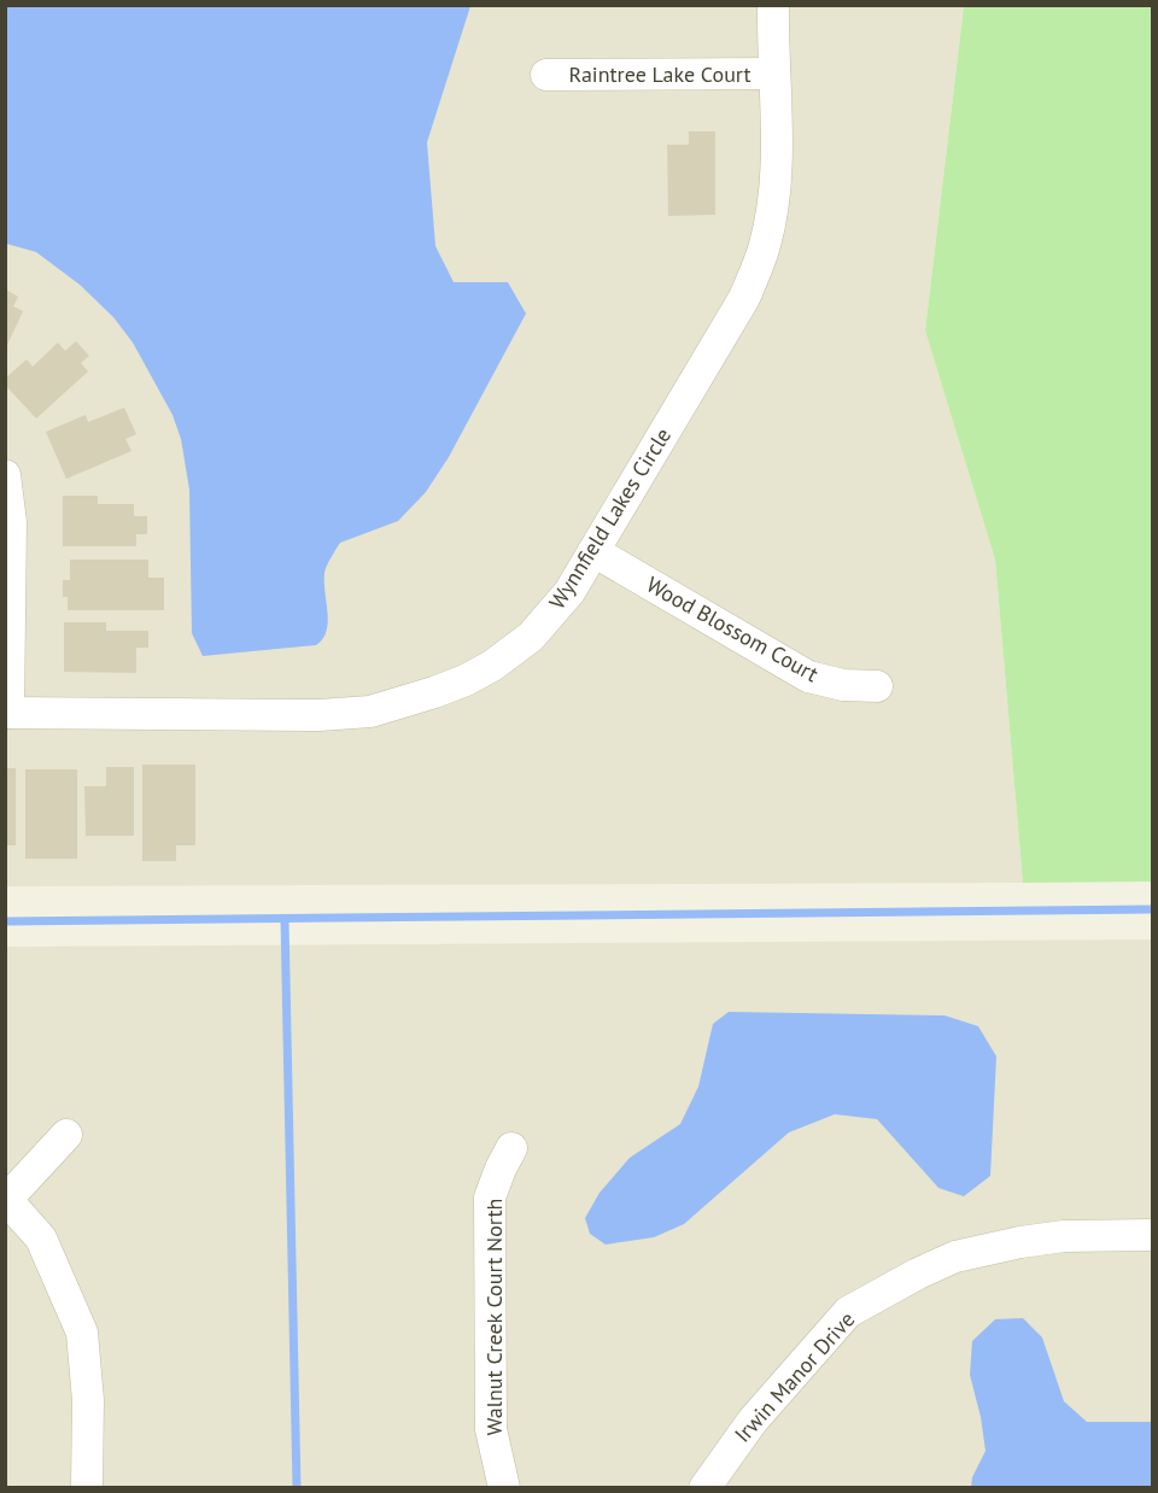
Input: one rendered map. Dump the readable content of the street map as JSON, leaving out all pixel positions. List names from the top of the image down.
{
  "streets": {
    "street": [
      "Raintree Lake Court",
      "Wynnfield Lakes Circle",
      "Wood Blossom Court",
      "Walnut Creek Court North",
      "Irwin Manor Drive"
    ]
  },
  "crossings": [
    ["Raintree Lake Court", "Wynnfield Lakes Circle"],
    ["Wynnfield Lakes Circle", "Wood Blossom Court"]
  ]
}
